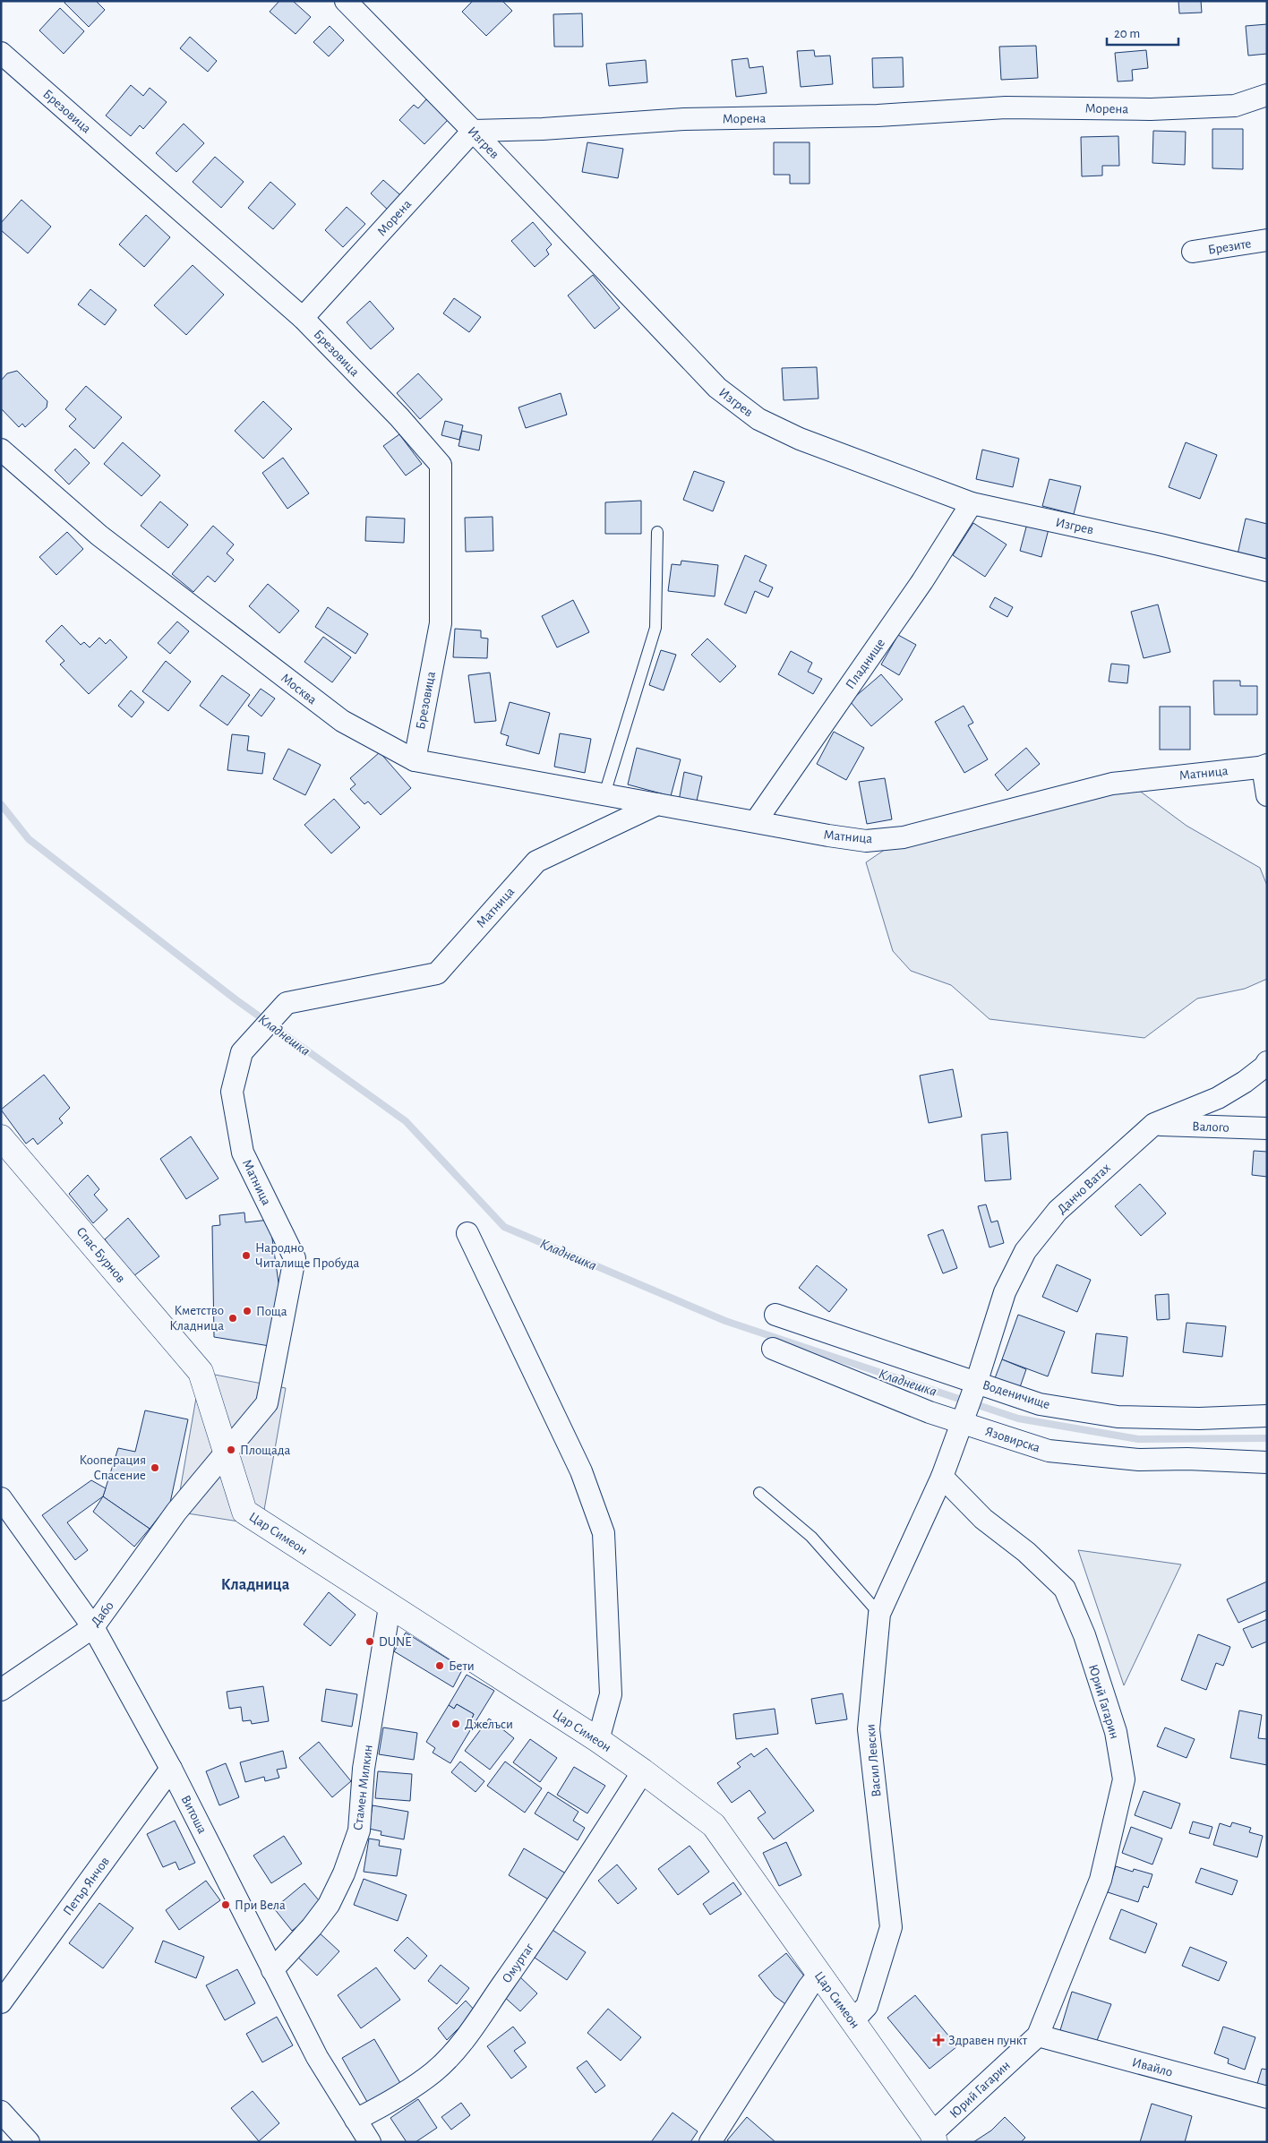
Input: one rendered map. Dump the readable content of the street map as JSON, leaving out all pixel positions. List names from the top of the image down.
{
  "streets": {
    "street": [
      "Морена",
      "Брезовица",
      "Изгрев",
      "Брезите",
      "Пладнище",
      "Москва",
      "Матница",
      "Валого",
      "Данчо Ватах",
      "Спас Бурнов",
      "Воденичище",
      "Язовирска",
      "Цар Симеон",
      "Дабо",
      "Юрий Гагарин",
      "Васил Левски",
      "Стамен Милкин",
      "Витоша",
      "Петър Янчов",
      "Омуртаг",
      "Ивайло"
    ]
  },
  "crossings": [
    ["Морена", "Брезовица"],
    ["Морена", "Изгрев"],
    ["Брезовица", "Москва"],
    ["Изгрев", "Пладнище"],
    ["Пладнище", "Матница"],
    ["Москва", "Матница"],
    ["Матница", "Цар Симеон"],
    ["Матница", "Дабо"],
    ["Валого", "Данчо Ватах"],
    ["Данчо Ватах", "Воденичище"],
    ["Спас Бурнов", "Цар Симеон"],
    ["Цар Симеон", "Юрий Гагарин"],
    ["Цар Симеон", "Васил Левски"],
    ["Цар Симеон", "Стамен Милкин"],
    ["Цар Симеон", "Омуртаг"],
    ["Дабо", "Витоша"],
    ["Юрий Гагарин", "Васил Левски"],
    ["Юрий Гагарин", "Ивайло"],
    ["Стамен Милкин", "Витоша"],
    ["Витоша", "Петър Янчов"],
    ["Витоша", "Омуртаг"]
  ],
  "districts": ["Кладница"],
  "water": ["Кладнешка"],
  "places": {
    "other": [
      "Народно Читалище Пробуда",
      "Поща",
      "Кметство Кладница",
      "Площада",
      "Кооперация Спасение",
      "DUNE",
      "Бети",
      "Джелъси",
      "При Вела"
    ],
    "health": ["Здравен пункт"]
  },
  "scale_bar": "20 m"
}
